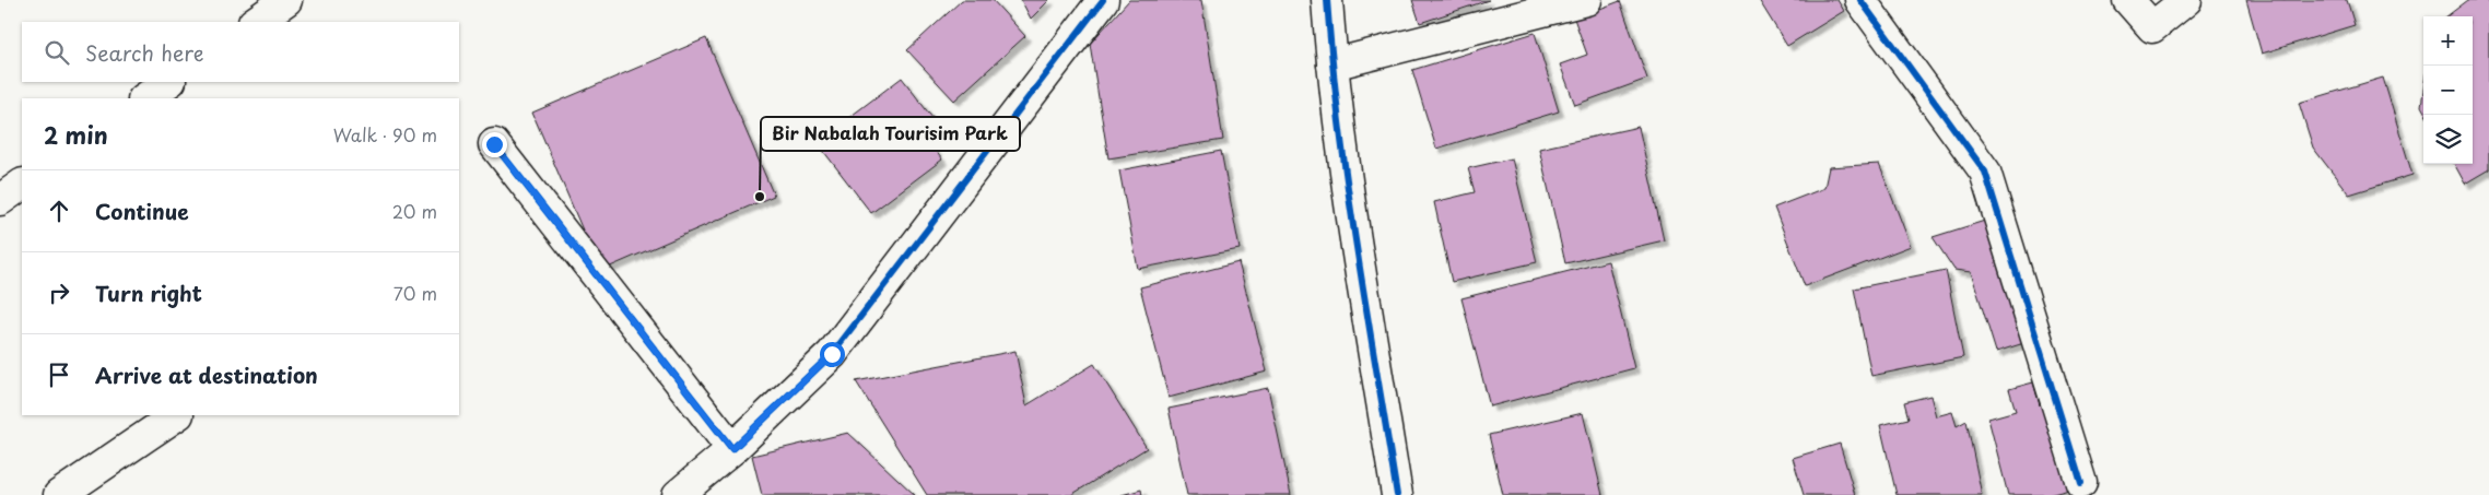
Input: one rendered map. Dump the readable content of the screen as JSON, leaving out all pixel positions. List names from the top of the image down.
{
  "places": ["Bir Nabalah Tourisim Park"],
  "page": {
    "map_buttons": ["+", "−"],
    "search": "Search here",
    "heading": ["2 min", "Walk · 90 m"],
    "list": [
      ["Continue", "20 m"],
      ["Turn right", "70 m"],
      "Arrive at destination"
    ]
  }
}
